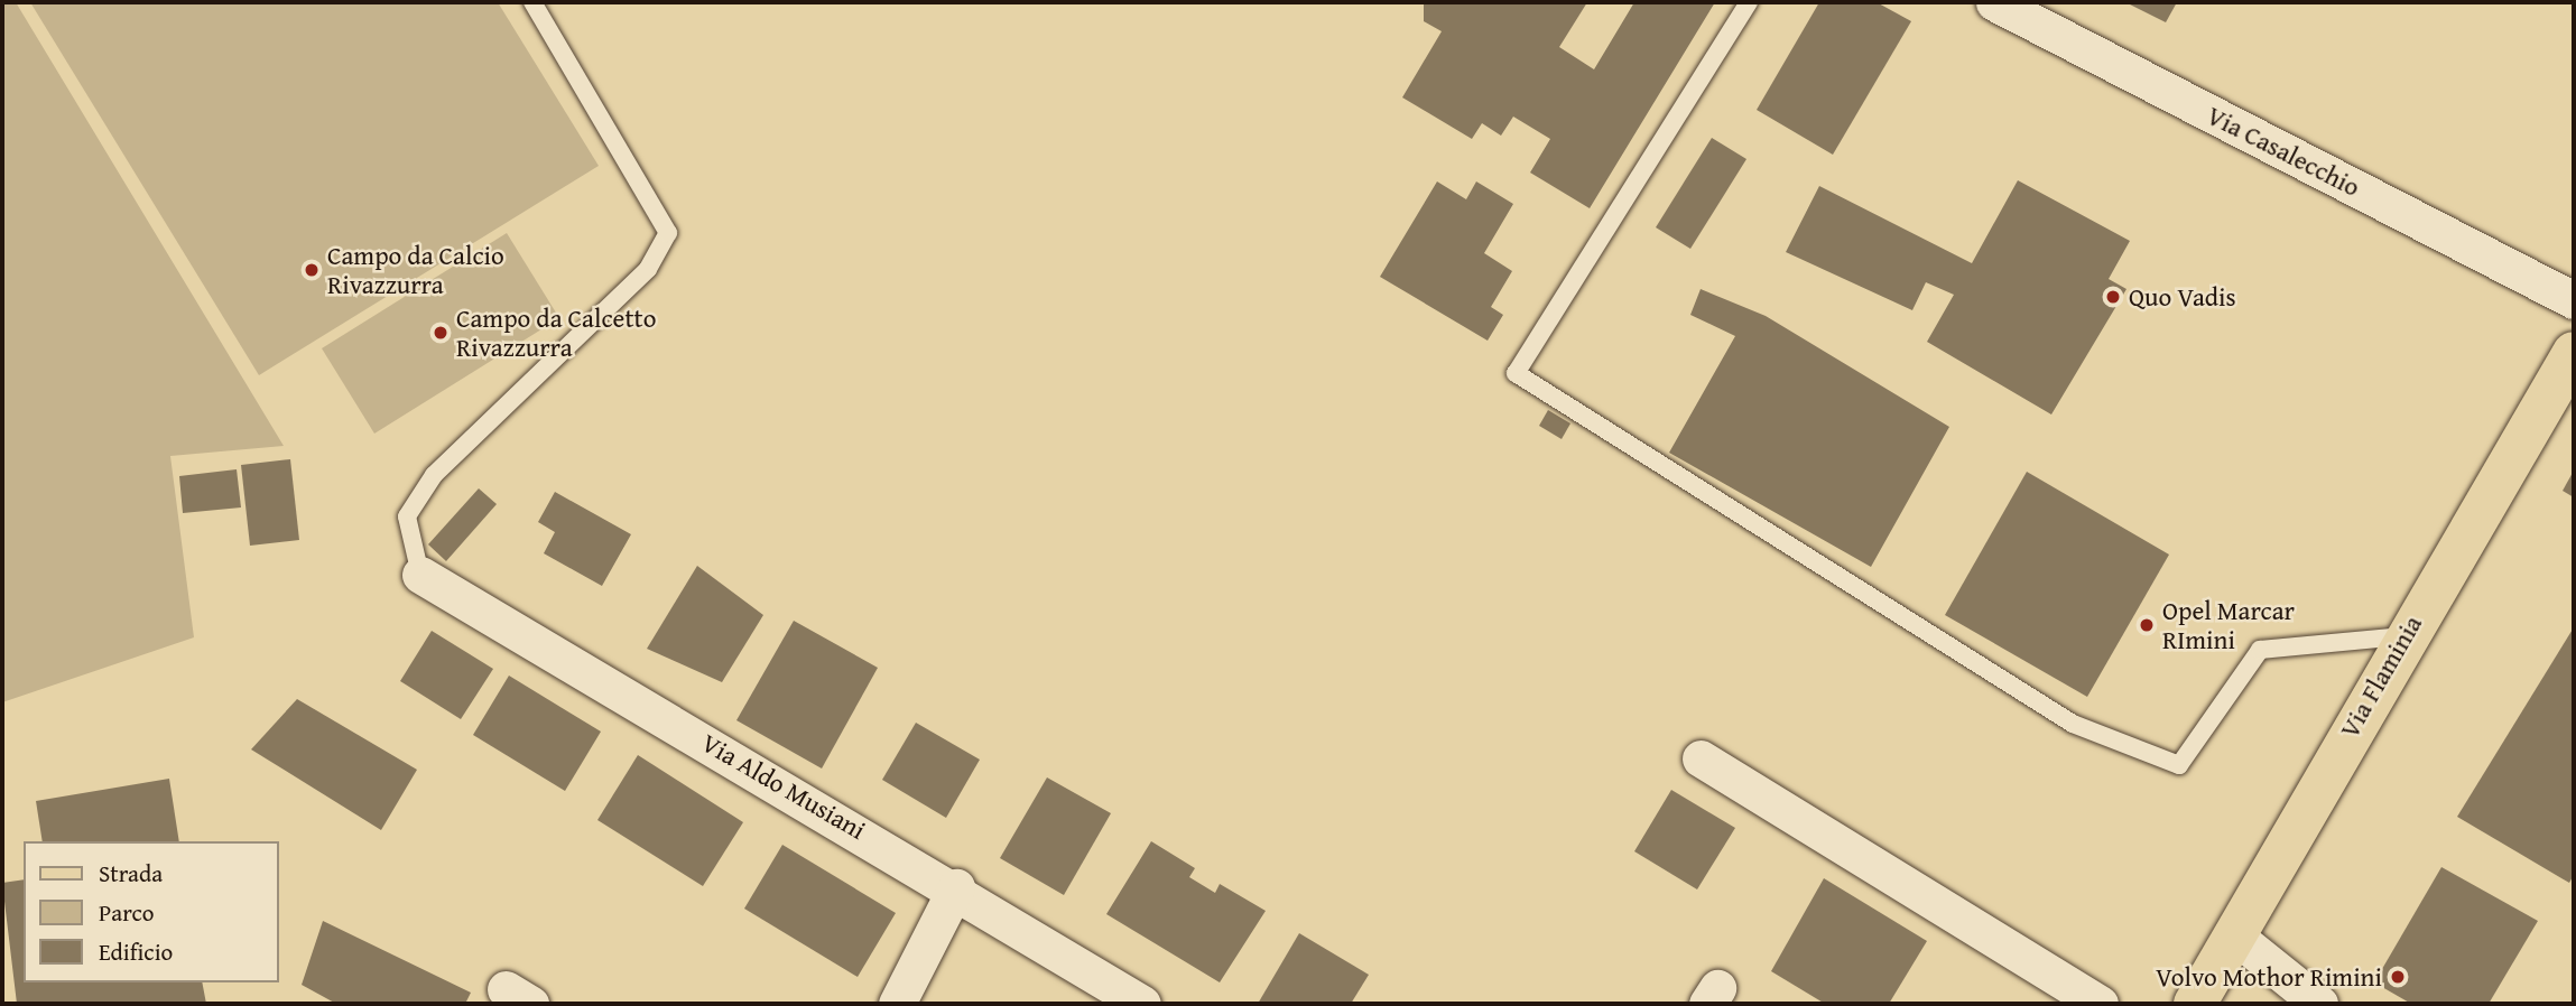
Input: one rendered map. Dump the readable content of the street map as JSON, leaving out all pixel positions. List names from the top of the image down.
{
  "streets": {
    "main road": ["Via Flaminia"],
    "street": ["Via Casalecchio", "Via Aldo Musiani"]
  },
  "places": [
    "Campo da Calcio Rivazzurra",
    "Quo Vadis",
    "Campo da Calcetto Rivazzurra",
    "Opel Marcar RImini",
    "Volvo Mothor Rimini"
  ],
  "legend": ["Strada", "Parco", "Edificio"]
}
